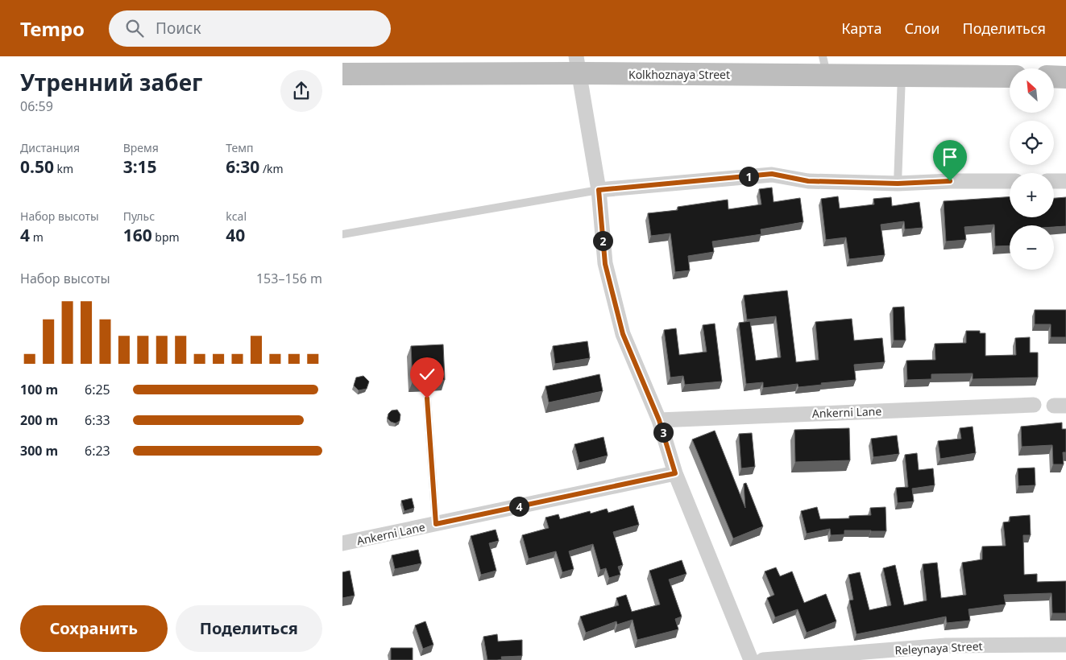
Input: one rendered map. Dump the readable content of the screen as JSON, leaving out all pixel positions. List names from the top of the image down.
{
  "streets": {
    "main road": ["Kolkhoznaya Street"],
    "street": ["Ankerni Lane", "Releynaya Street"]
  },
  "north": "top left",
  "page": {
    "header": "Tempo",
    "search": "Поиск",
    "nav": ["Карта", "Слои", "Поделиться"],
    "heading": ["Утренний забег", "06:59"],
    "map_buttons": ["+", "−"],
    "stats": [
      ["Дистанция", "0.50 km"],
      ["Время", "3:15"],
      ["Темп", "6:30 /km"],
      ["Набор высоты", "4 m"],
      ["Пульс", "160 bpm"],
      ["kcal", "40"]
    ],
    "pins": [
      "1",
      "2",
      "3",
      "4"
    ],
    "chart": ["Набор высоты", "153–156 m"],
    "list": [
      {
        "name": "100 m",
        "note": "6:25"
      },
      {
        "name": "200 m",
        "note": "6:33"
      },
      {
        "name": "300 m",
        "note": "6:23"
      }
    ],
    "buttons": ["Сохранить", "Поделиться"]
  }
}
